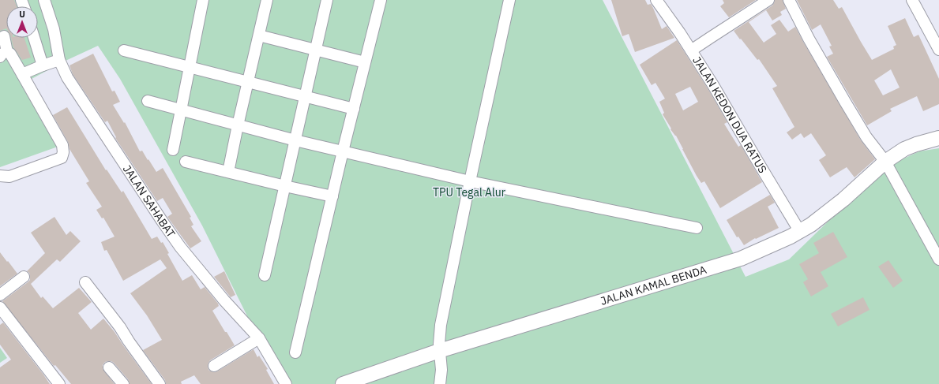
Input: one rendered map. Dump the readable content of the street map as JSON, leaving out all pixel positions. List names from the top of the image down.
{
  "streets": {
    "main road": ["JALAN KAMAL BENDA"],
    "street": ["JALAN KEDON DUA RATUS", "JALAN SAHABAT"]
  },
  "crossings": [
    ["JALAN KEDON DUA RATUS", "JALAN KAMAL BENDA"]
  ],
  "parks": ["TPU Tegal Alur"],
  "north": "top"
}
